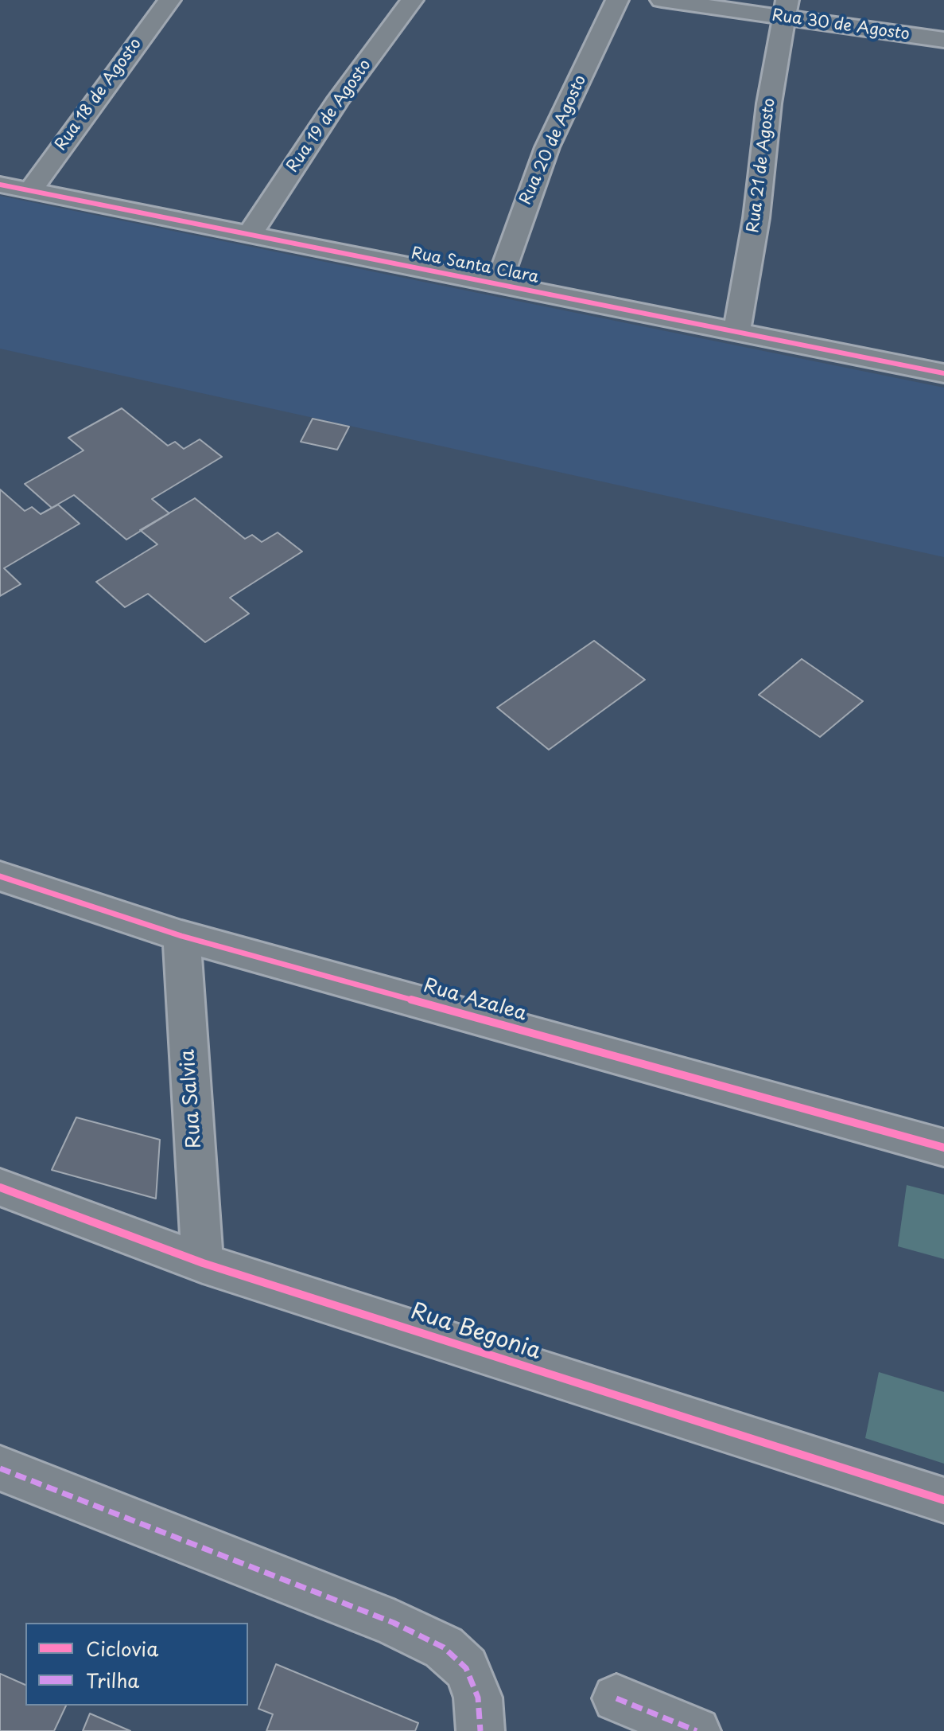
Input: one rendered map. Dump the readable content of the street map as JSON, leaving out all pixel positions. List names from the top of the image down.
{
  "streets": {
    "street": [
      "Rua 30 de Agosto",
      "Rua 18 de Agosto",
      "Rua 19 de Agosto",
      "Rua 20 de Agosto",
      "Rua 21 de Agosto",
      "Rua Santa Clara",
      "Rua Azalea",
      "Rua Salvia",
      "Rua Begonia"
    ]
  },
  "crossings": [
    ["Rua 30 de Agosto", "Rua 21 de Agosto"],
    ["Rua 18 de Agosto", "Rua Santa Clara"],
    ["Rua 19 de Agosto", "Rua Santa Clara"],
    ["Rua 20 de Agosto", "Rua Santa Clara"],
    ["Rua 21 de Agosto", "Rua Santa Clara"],
    ["Rua Azalea", "Rua Salvia"],
    ["Rua Salvia", "Rua Begonia"]
  ],
  "legend": ["Ciclovia", "Trilha"]
}
